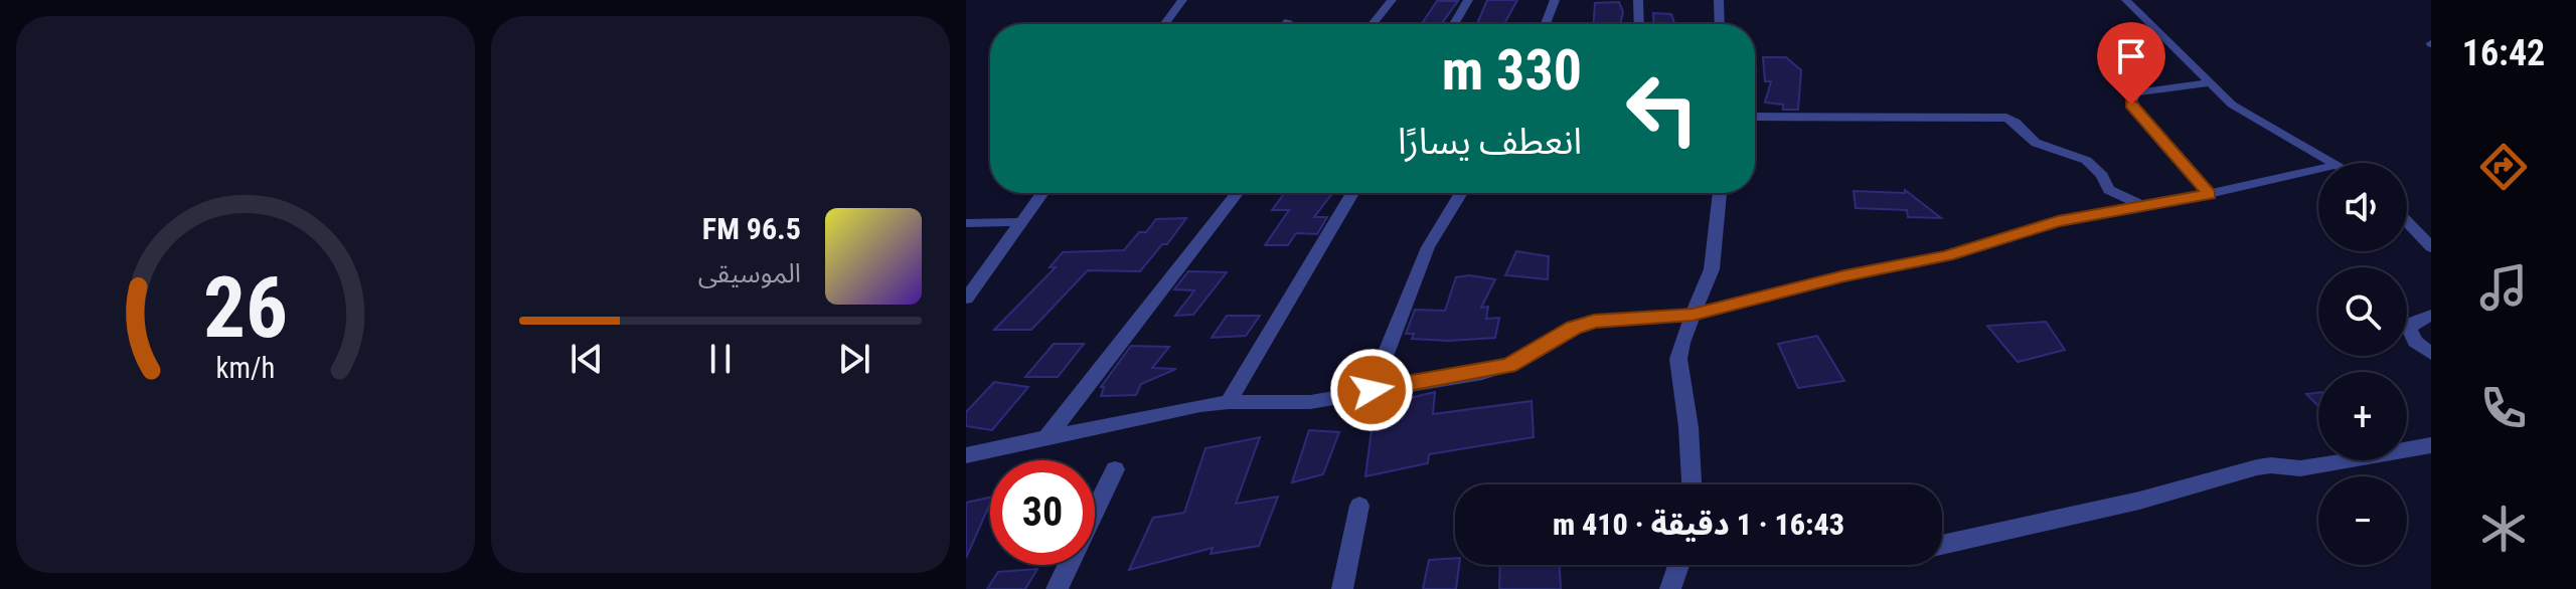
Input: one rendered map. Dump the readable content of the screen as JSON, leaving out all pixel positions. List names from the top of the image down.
{
  "page": {
    "tabs": "16:42",
    "turn": ["330 m", "انعطف يسارًا"],
    "map_buttons": ["+", "−"],
    "song": ["96.5 FM", "الموسيقى"],
    "limit": "30",
    "trip": "16:43 · 1 دقيقة · 410 m",
    "gauge": ["26", "km/h"]
  }
}
